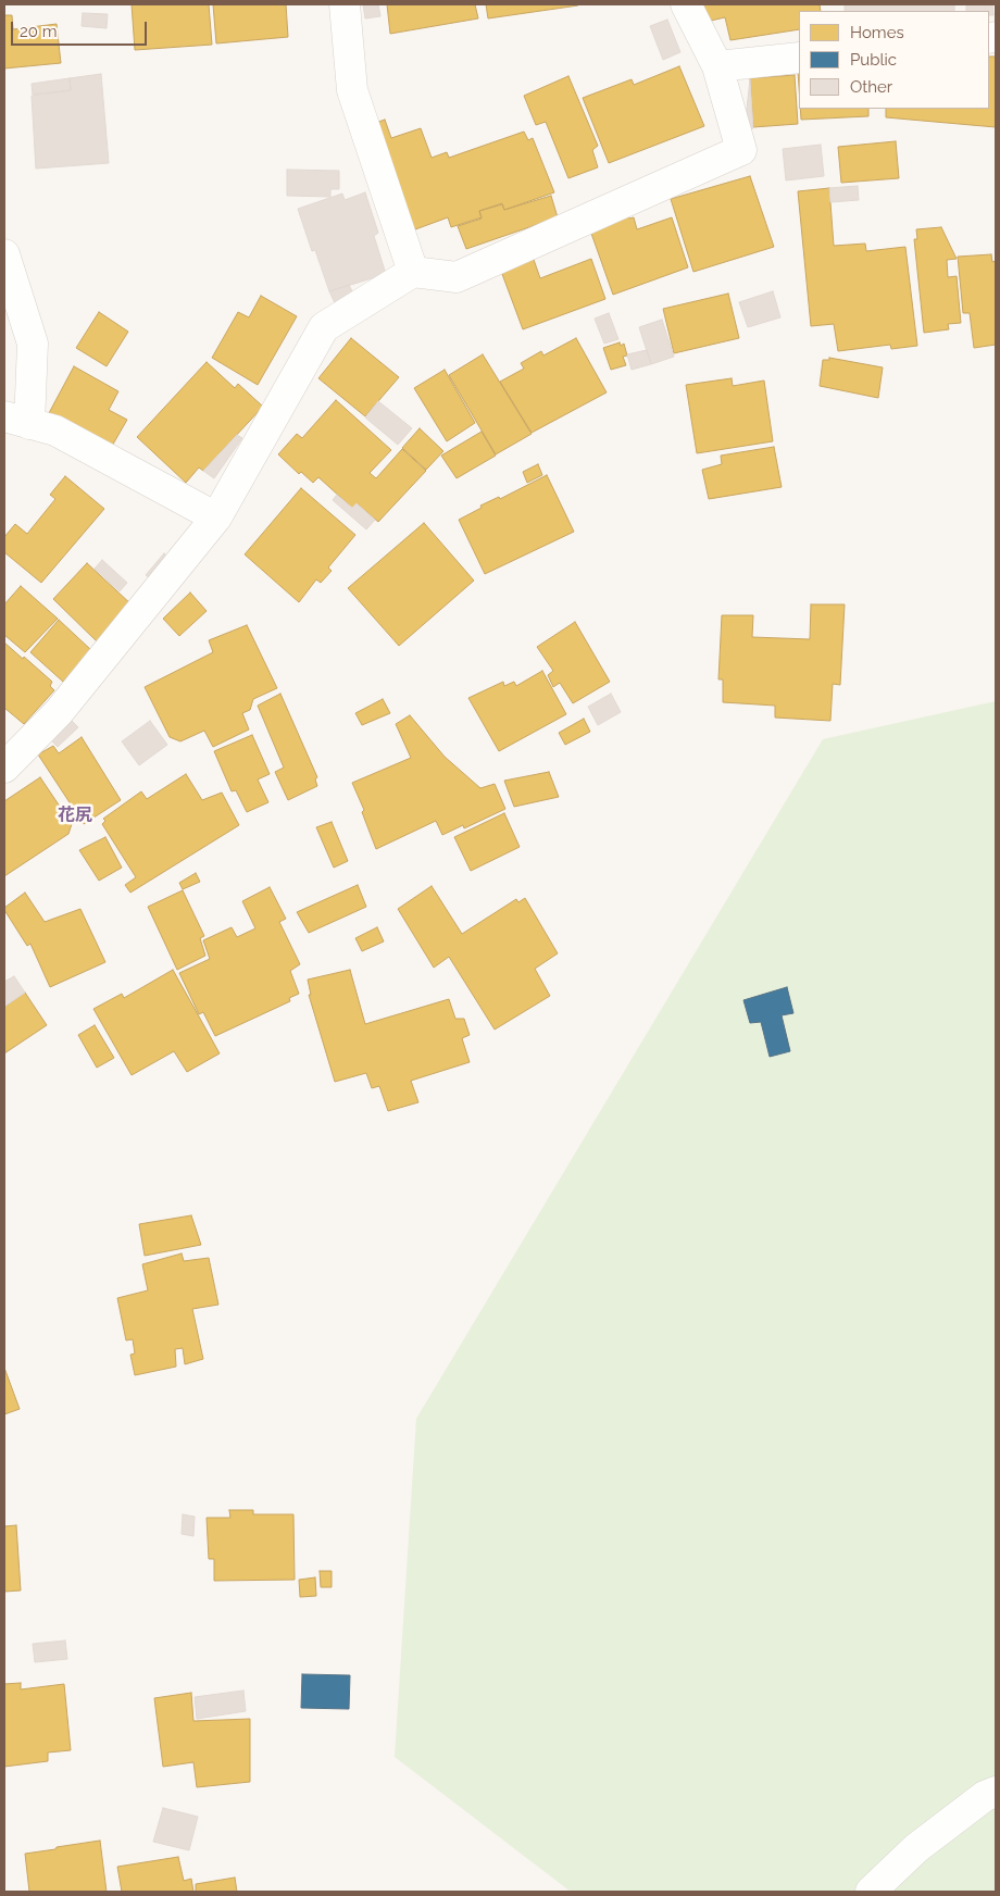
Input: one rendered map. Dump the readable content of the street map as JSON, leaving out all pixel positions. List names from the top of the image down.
{
  "districts": ["花尻"],
  "legend": ["Homes", "Public", "Other"],
  "scale_bar": "20 m"
}
